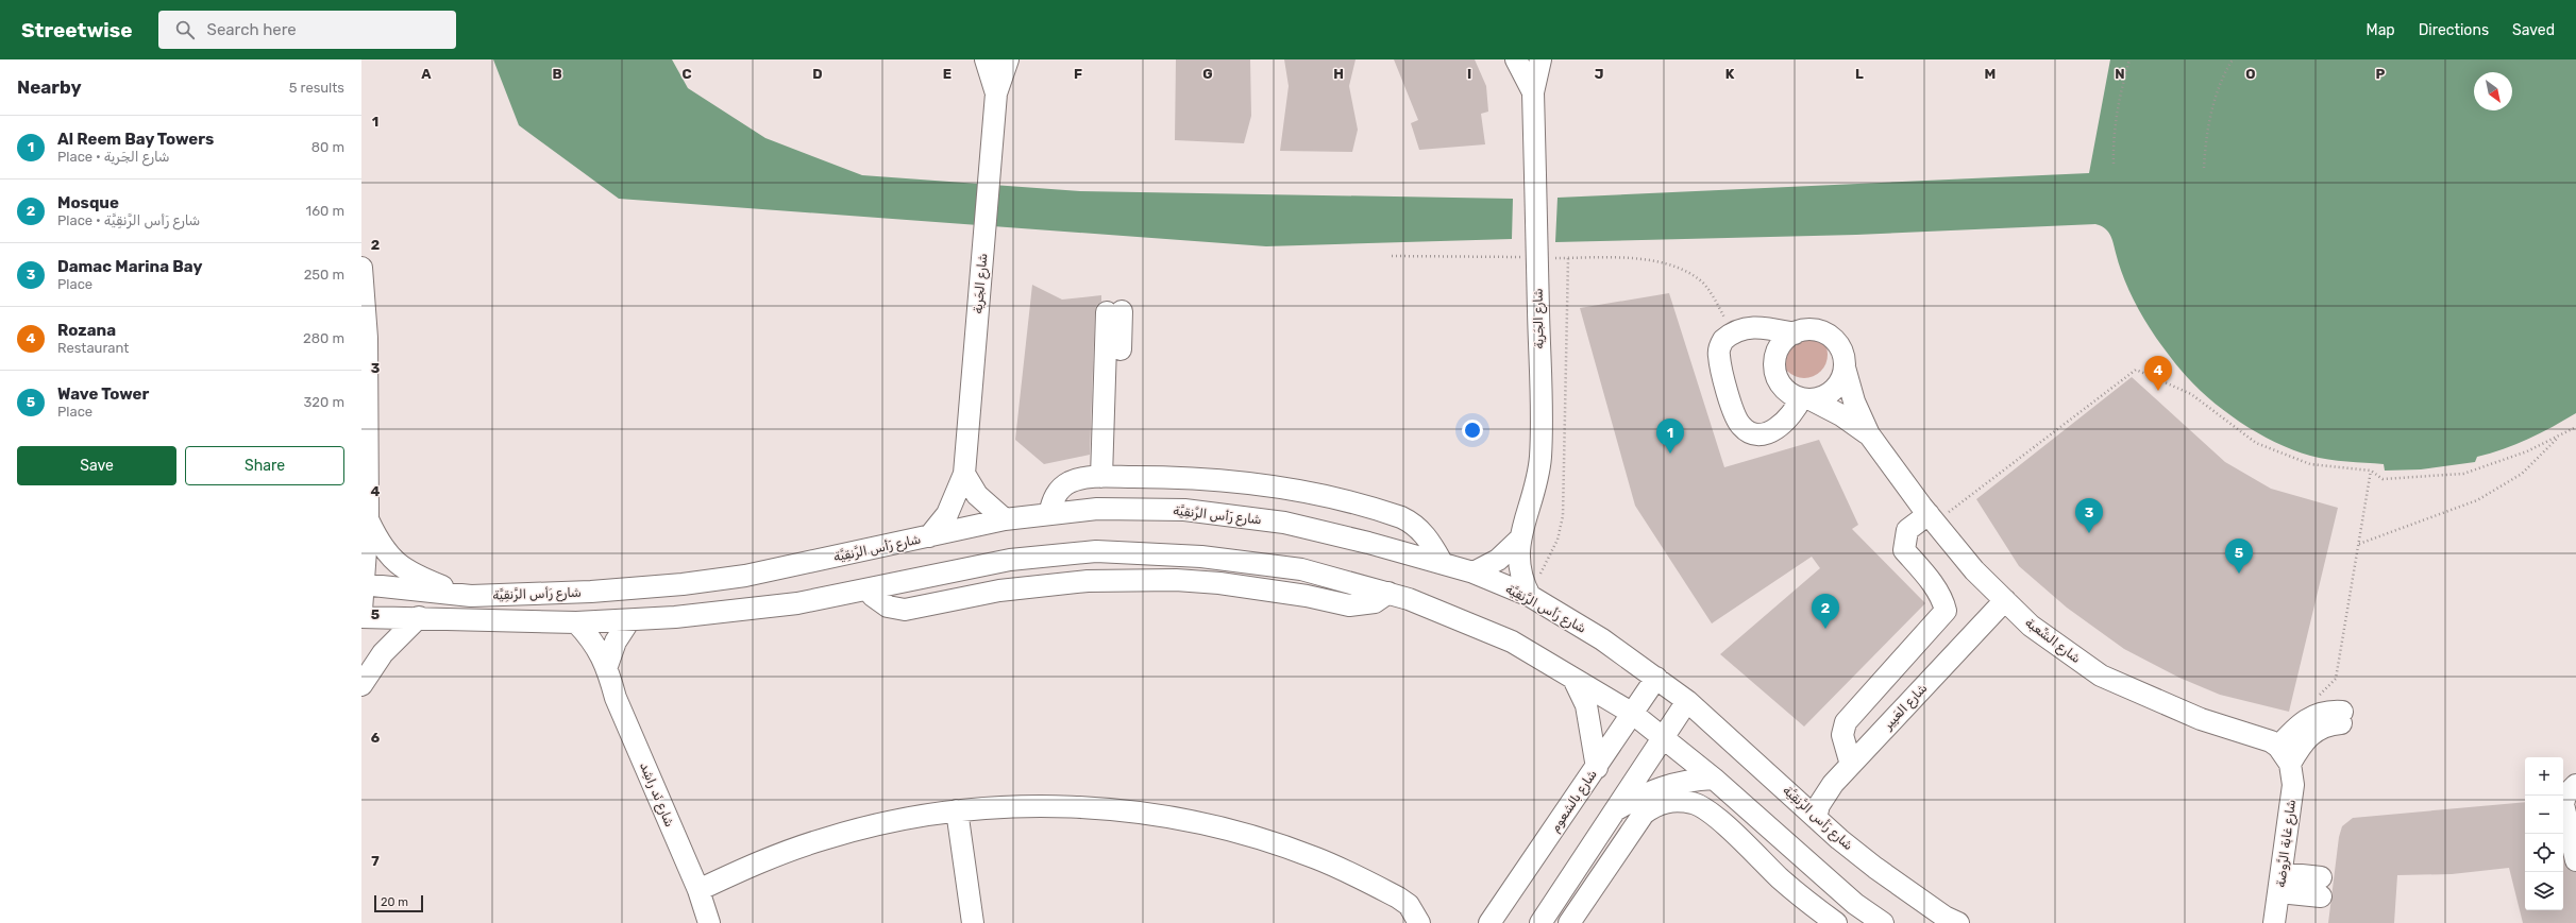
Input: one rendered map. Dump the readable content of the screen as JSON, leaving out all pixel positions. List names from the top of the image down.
{
  "streets": {
    "street": [
      "شارع الجَرية",
      "شارع رَأس الرَّنقِيَّة",
      "شارع الشِّعبة",
      "شارع العَبِير",
      "شارع نَد راشِد",
      "شارع بالشعوم",
      "شارع غابة الرَّوضة"
    ]
  },
  "crossings": [
    ["شارع الجَرية", "شارع رَأس الرَّنقِيَّة"],
    ["شارع رَأس الرَّنقِيَّة", "شارع العَبِير"],
    ["شارع رَأس الرَّنقِيَّة", "شارع نَد راشِد"],
    ["شارع رَأس الرَّنقِيَّة", "شارع بالشعوم"],
    ["شارع الشِّعبة", "شارع العَبِير"],
    ["شارع الشِّعبة", "شارع غابة الرَّوضة"]
  ],
  "scale_bar": "20 m",
  "north": "bottom right",
  "page": {
    "header": "Streetwise",
    "search": "Search here",
    "nav": ["Map", "Directions", "Saved"],
    "heading": ["Nearby", "5 results"],
    "list": [
      {
        "mark": "1",
        "name": "Al Reem Bay Towers",
        "note": "Place · شارع الجَرية",
        "value": "80 m"
      },
      {
        "mark": "2",
        "name": "Mosque",
        "note": "Place · شارع رَأس الرَّنقِيَّة",
        "value": "160 m"
      },
      {
        "mark": "3",
        "name": "Damac Marina Bay",
        "note": "Place",
        "value": "250 m"
      },
      {
        "mark": "4",
        "name": "Rozana",
        "note": "Restaurant",
        "value": "280 m"
      },
      {
        "mark": "5",
        "name": "Wave Tower",
        "note": "Place",
        "value": "320 m"
      }
    ],
    "pins": [
      "4",
      "1",
      "3",
      "5",
      "2"
    ],
    "buttons": ["Save", "Share"],
    "map_buttons": ["+", "−"],
    "scale": "20 m"
  },
  "grid": {
    "columns": [
      "A",
      "B",
      "C",
      "D",
      "E",
      "F",
      "G",
      "H",
      "I",
      "J",
      "K",
      "L",
      "M",
      "N",
      "O",
      "P"
    ],
    "rows": [
      "1",
      "2",
      "3",
      "4",
      "5",
      "6",
      "7"
    ]
  }
}
